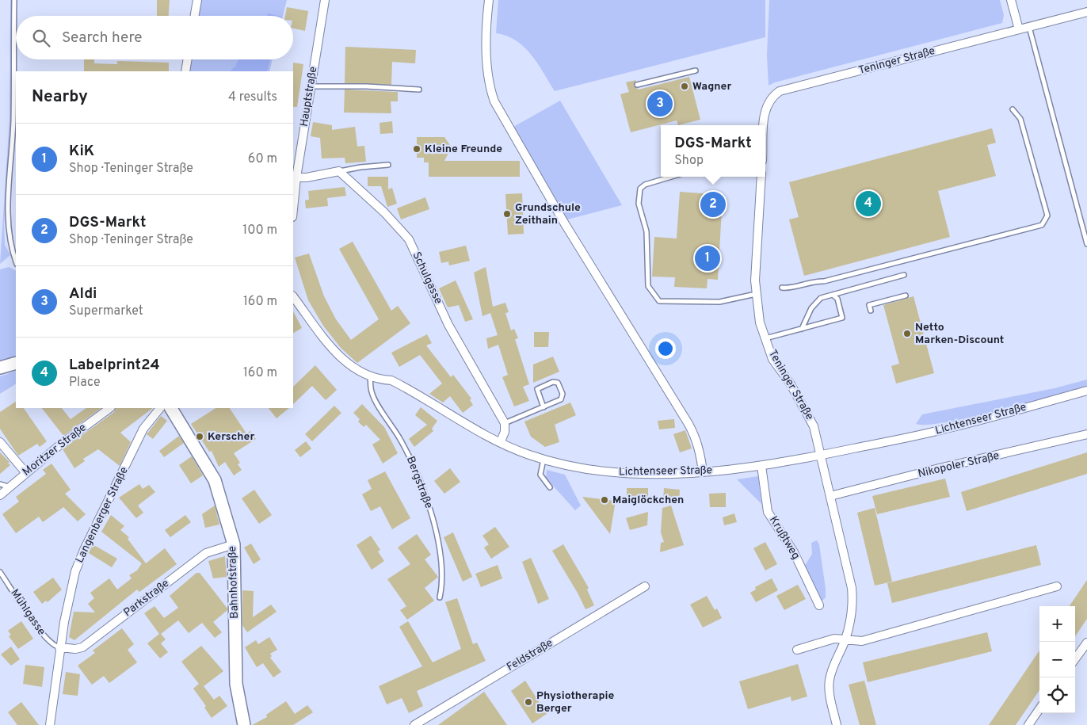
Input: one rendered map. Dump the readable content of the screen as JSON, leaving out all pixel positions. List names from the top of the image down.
{
  "streets": {
    "street": [
      "Teninger Straße",
      "Hauptstraße",
      "Schulgasse",
      "Lichtenseer Straße",
      "Moritzer Straße",
      "Nikopoler Straße",
      "Langenberger Straße",
      "Krußtweg",
      "Bahnhofstraße",
      "Parkstraße",
      "Feldstraße"
    ],
    "lane": ["Bergstraße", "Mühlgasse"]
  },
  "crossings": [
    ["Teninger Straße", "Lichtenseer Straße"],
    ["Lichtenseer Straße", "Bergstraße"],
    ["Lichtenseer Straße", "Krußtweg"],
    ["Langenberger Straße", "Parkstraße"],
    ["Langenberger Straße", "Mühlgasse"],
    ["Bahnhofstraße", "Parkstraße"],
    ["Parkstraße", "Mühlgasse"]
  ],
  "places": [
    "Wagner",
    "Kleine Freunde",
    "Grundschule Zeithain",
    "Netto Marken-Discount",
    "Kerscher",
    "Maiglöckchen",
    "Physiotherapie Berger"
  ],
  "page": {
    "search": "Search here",
    "heading": ["Nearby", "4 results"],
    "pins": [
      "3",
      "4",
      "2",
      "1"
    ],
    "list": [
      {
        "mark": "1",
        "name": "KiK",
        "note": "Shop · Teninger Straße",
        "value": "60 m"
      },
      {
        "mark": "2",
        "name": "DGS-Markt",
        "note": "Shop · Teninger Straße",
        "value": "100 m"
      },
      {
        "mark": "3",
        "name": "Aldi",
        "note": "Supermarket",
        "value": "160 m"
      },
      {
        "mark": "4",
        "name": "Labelprint24",
        "note": "Place",
        "value": "160 m"
      }
    ],
    "popup": ["DGS-Markt", "Shop"],
    "map_buttons": ["+", "−"]
  }
}
